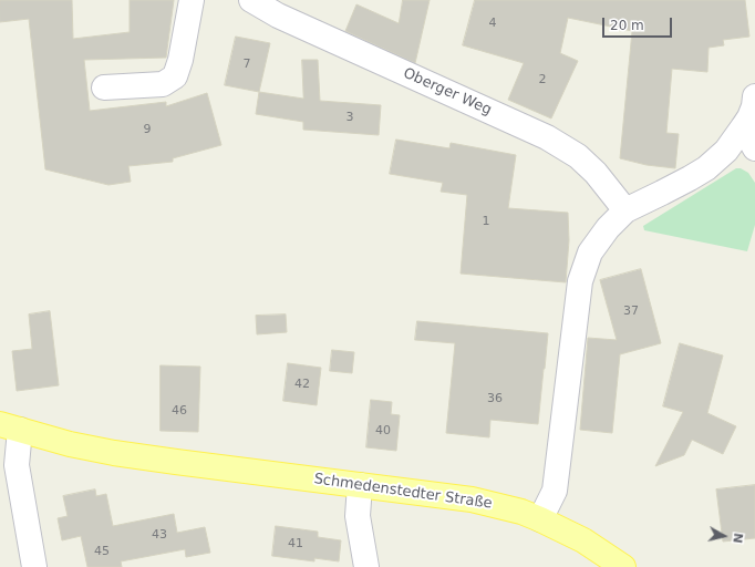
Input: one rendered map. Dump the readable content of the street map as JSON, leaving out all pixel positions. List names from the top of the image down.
{
  "streets": {
    "main road": ["Schmedenstedter Straße"],
    "street": ["Oberger Weg"]
  },
  "house_numbers": [
    "4",
    "7",
    "2",
    "3",
    "9",
    "1",
    "37",
    "42",
    "36",
    "46",
    "40",
    "43",
    "41",
    "45"
  ],
  "scale_bar": "20 m",
  "north": "right"
}
